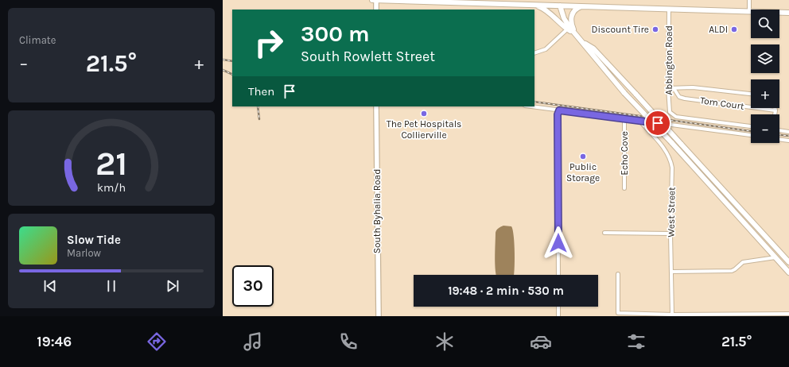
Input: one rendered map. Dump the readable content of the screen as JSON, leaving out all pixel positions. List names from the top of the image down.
{
  "streets": {
    "main road": ["South Byhalia Road"],
    "street": [
      "Abbington Road",
      "Tom Court",
      "Echo Cove",
      "West Street"
    ]
  },
  "places": [
    "Discount Tire",
    "ALDI",
    "The Pet Hospitals Collierville",
    "Public Storage"
  ],
  "page": {
    "tile": "Climate",
    "map_buttons": ["+", "−"],
    "turn": ["300 m", "South Rowlett Street"],
    "heat": ["−", "21.5°", "+"],
    "then": "Then",
    "song": ["Slow Tide", "Marlow"],
    "limit": "30",
    "trip": "19:48 · 2 min · 530 m",
    "tabs": ["19:46", "21.5°"],
    "gauge": ["21", "km/h"]
  }
}
